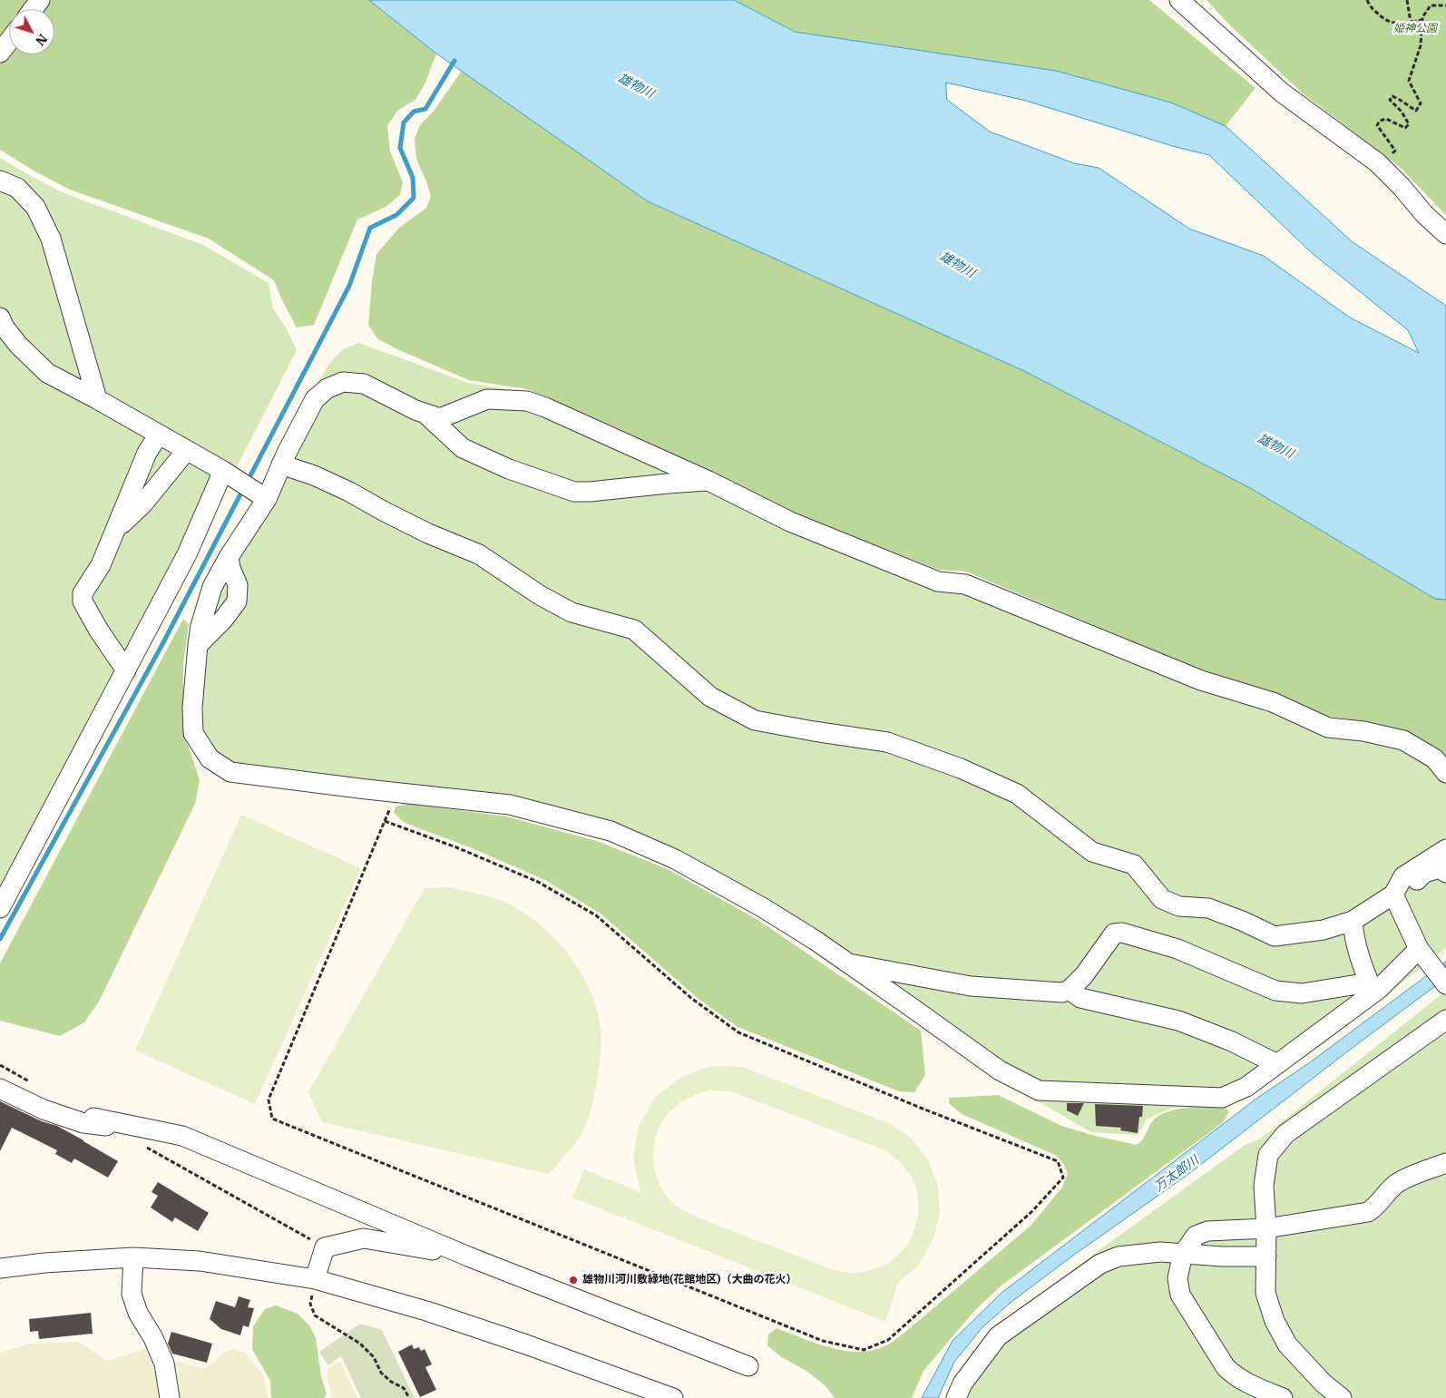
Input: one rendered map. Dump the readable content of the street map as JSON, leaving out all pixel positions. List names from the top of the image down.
{
  "water": ["雄物川", "万太郎川"],
  "parks": ["姫神公園"],
  "places": ["雄物川河川敷緑地(花館地区)（大曲の花火）"],
  "north": "bottom right"
}
